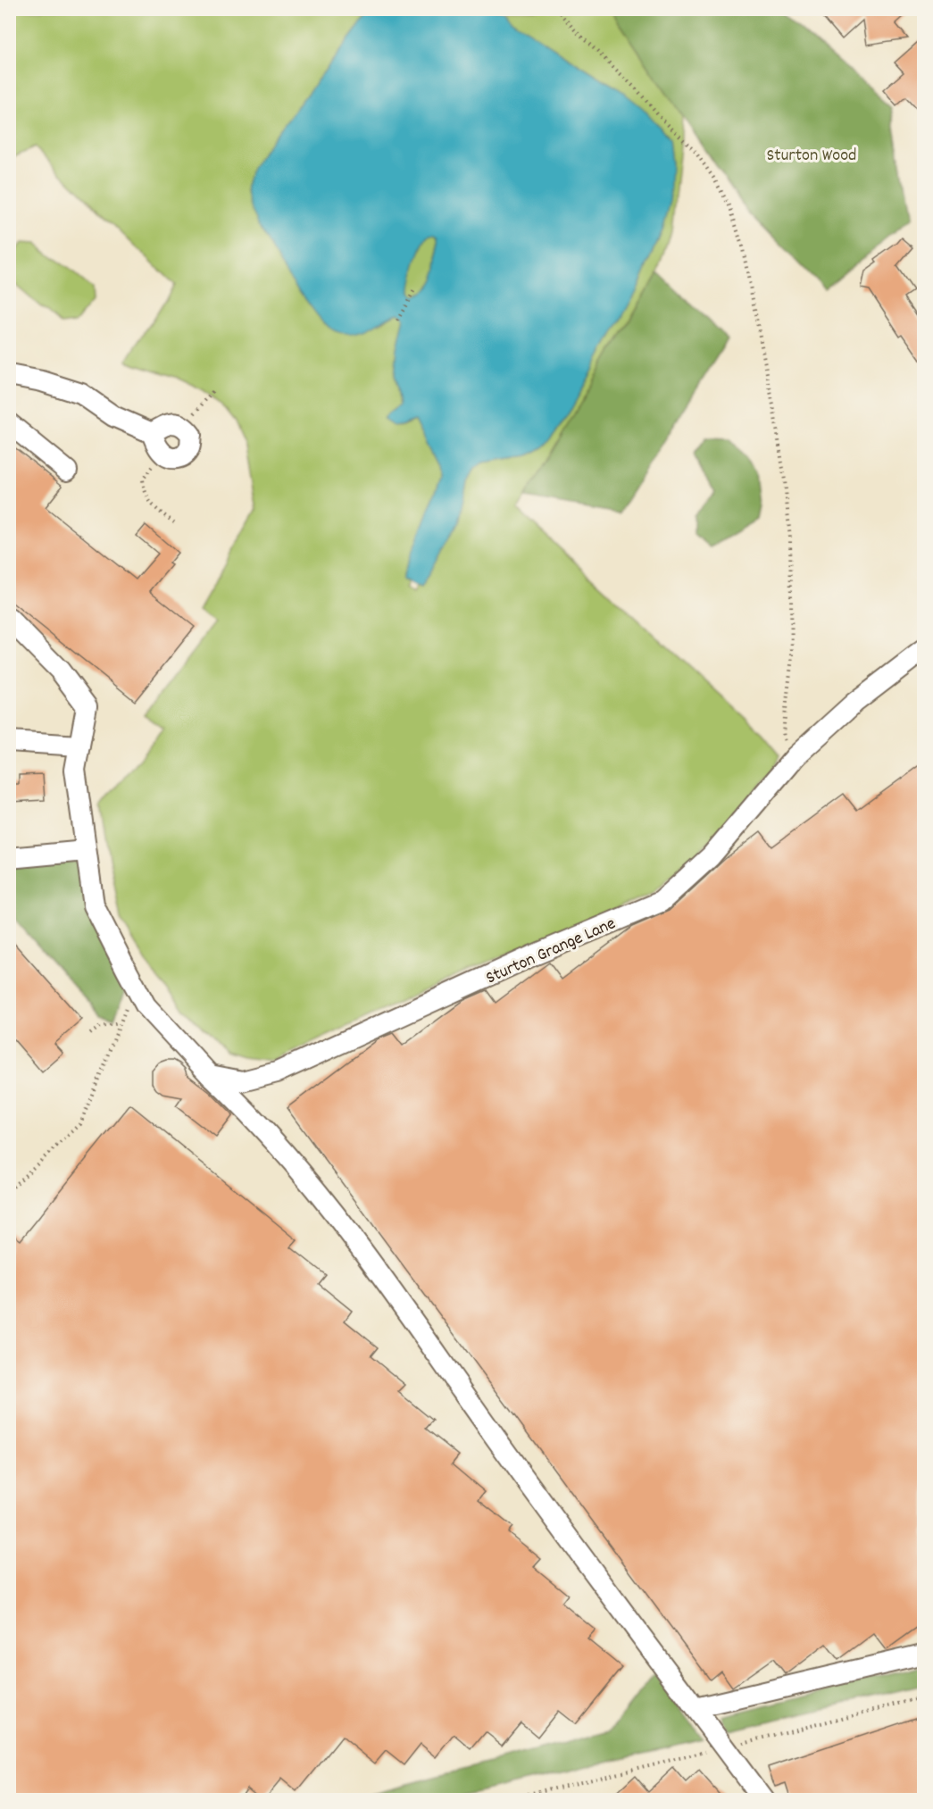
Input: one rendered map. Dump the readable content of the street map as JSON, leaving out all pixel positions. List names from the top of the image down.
{
  "streets": {
    "lane": ["Sturton Grange Lane"]
  },
  "parks": ["Sturton Wood"]
}
